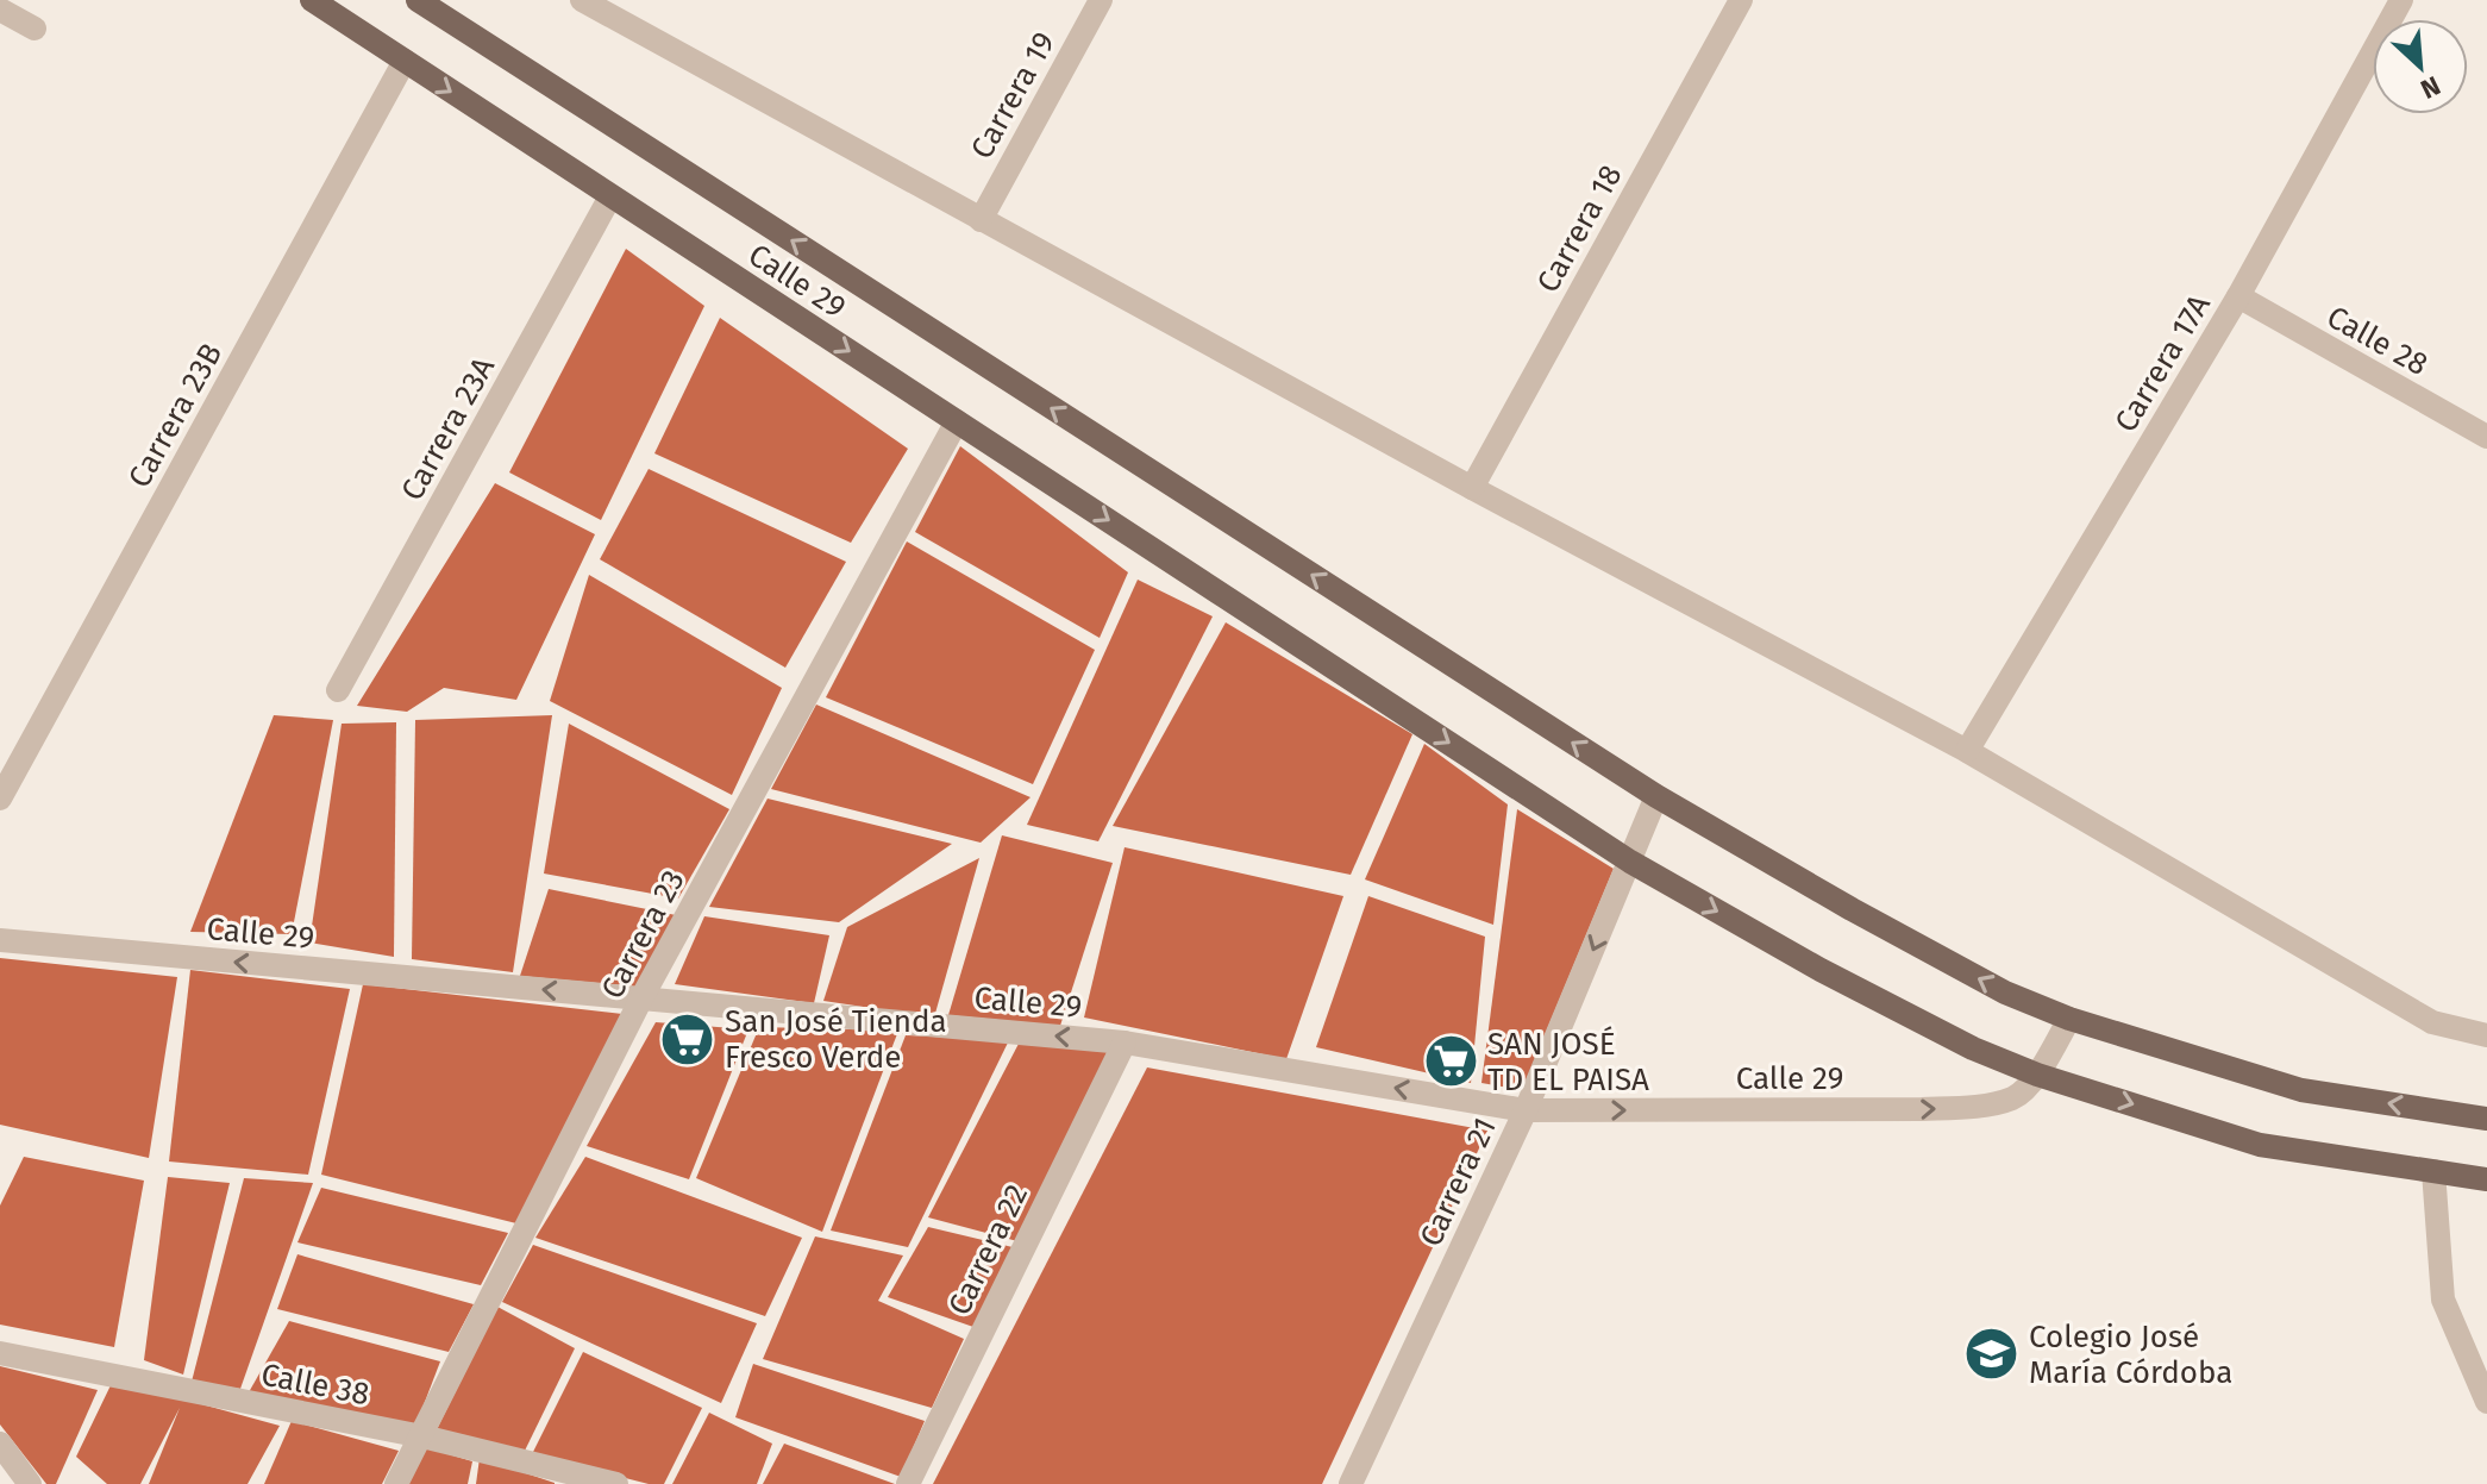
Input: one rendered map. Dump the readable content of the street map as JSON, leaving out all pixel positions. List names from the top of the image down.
{
  "streets": {
    "main road": ["Calle 29"],
    "street": [
      "Carrera 19",
      "Carrera 18",
      "Calle 28",
      "Carrera 17A",
      "Carrera 23B",
      "Carrera 23A",
      "Carrera 23",
      "Carrera 21",
      "Carrera 22",
      "Calle 38"
    ]
  },
  "crossings": [
    ["Calle 29", "Carrera 23B"],
    ["Calle 29", "Carrera 23A"],
    ["Calle 29", "Carrera 23"],
    ["Calle 29", "Carrera 21"],
    ["Calle 29", "Carrera 22"],
    ["Calle 28", "Carrera 17A"],
    ["Carrera 23", "Calle 38"]
  ],
  "one_way": ["Carrera 21"],
  "places": {
    "supermarket": ["San José Tienda Fresco Verde", "SAN JOSÉ TD EL PAISA"],
    "school or university": ["Colegio José María Córdoba"]
  },
  "north": "bottom right"
}
